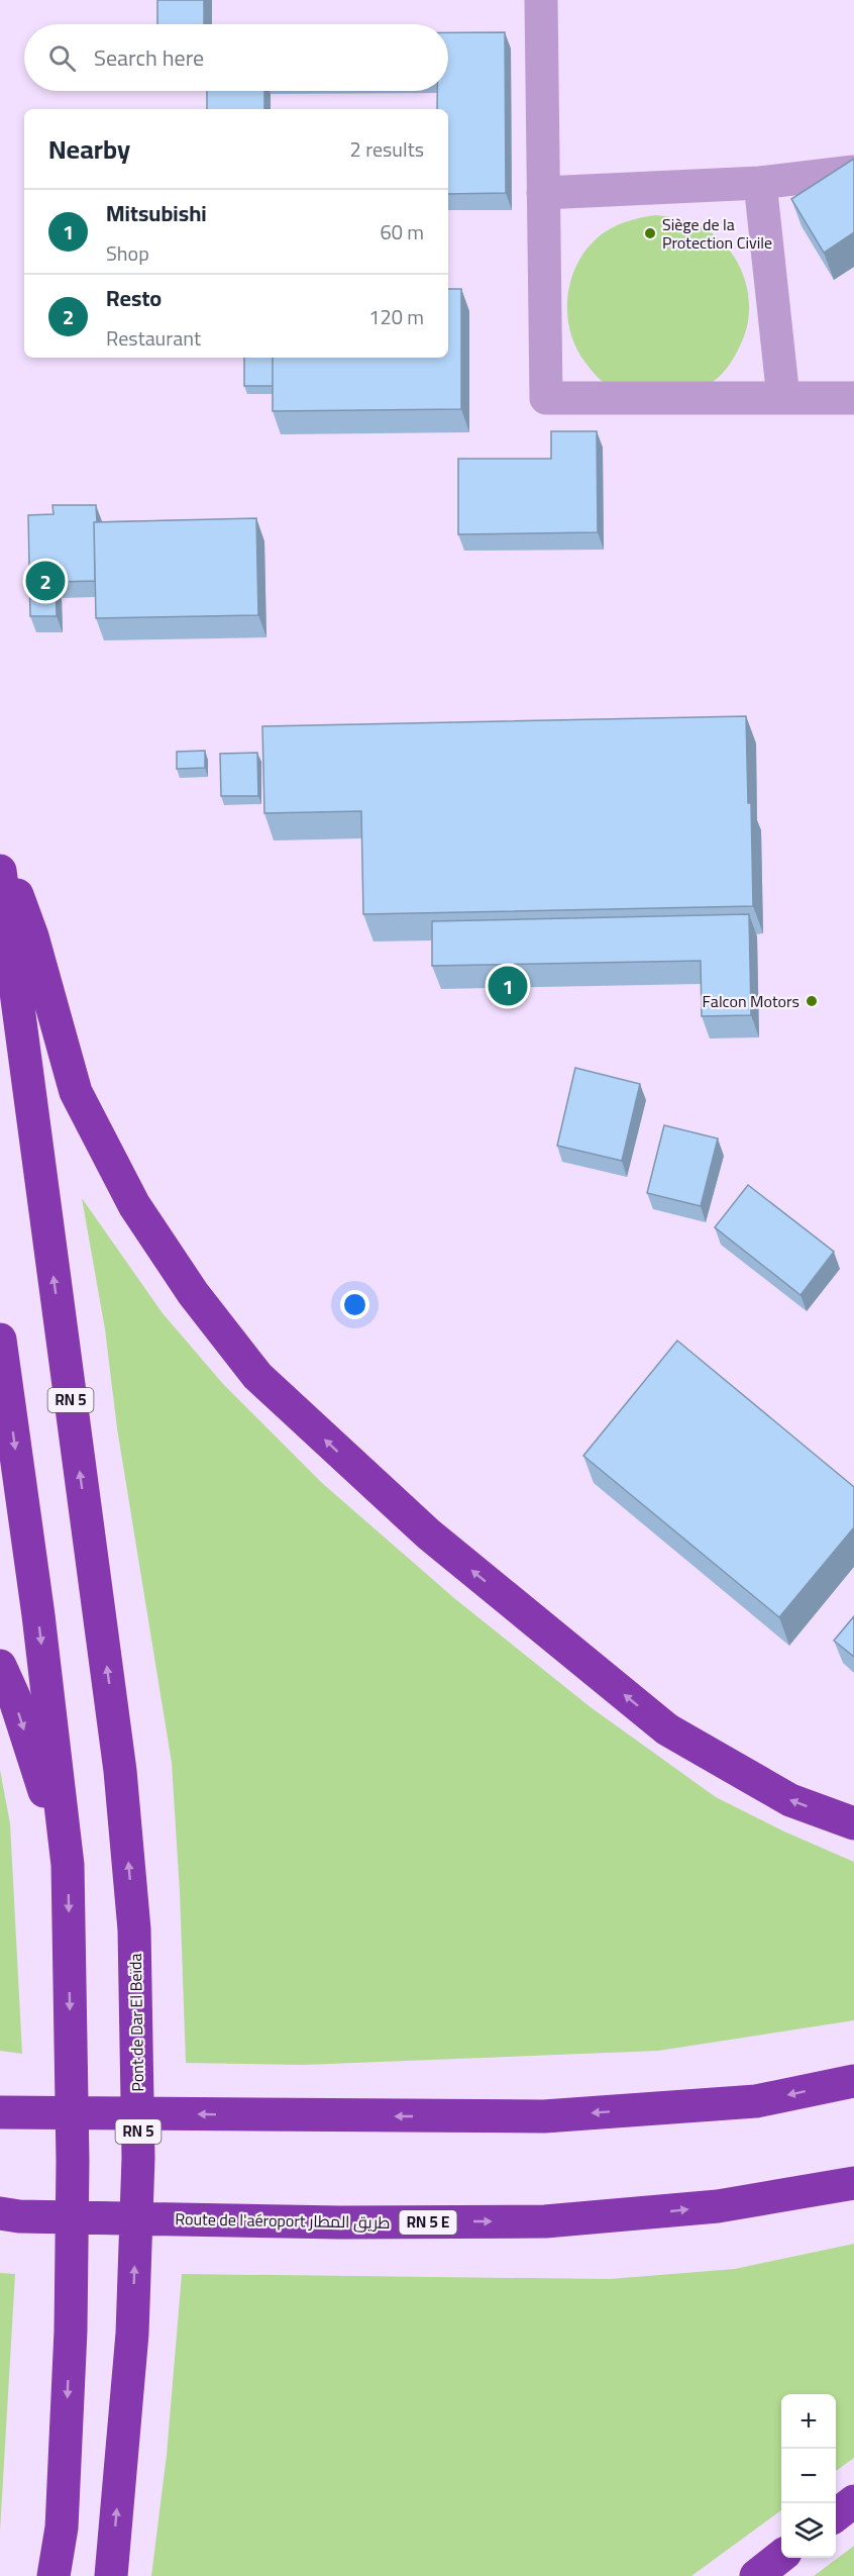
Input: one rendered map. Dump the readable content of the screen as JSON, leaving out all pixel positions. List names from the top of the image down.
{
  "streets": {
    "highway": [
      "RN 5",
      "Pont de Dar El Beïda",
      "Route de l'aéroport طريق المطار",
      "RN 5 E"
    ]
  },
  "places": ["Siège de la Protection Civile", "Falcon Motors"],
  "page": {
    "search": "Search here",
    "heading": ["Nearby", "2 results"],
    "list": [
      {
        "mark": "1",
        "name": "Mitsubishi",
        "note": "Shop",
        "value": "60 m"
      },
      {
        "mark": "2",
        "name": "Resto",
        "note": "Restaurant",
        "value": "120 m"
      }
    ],
    "pins": ["2", "1"],
    "map_buttons": ["+", "−"]
  }
}
